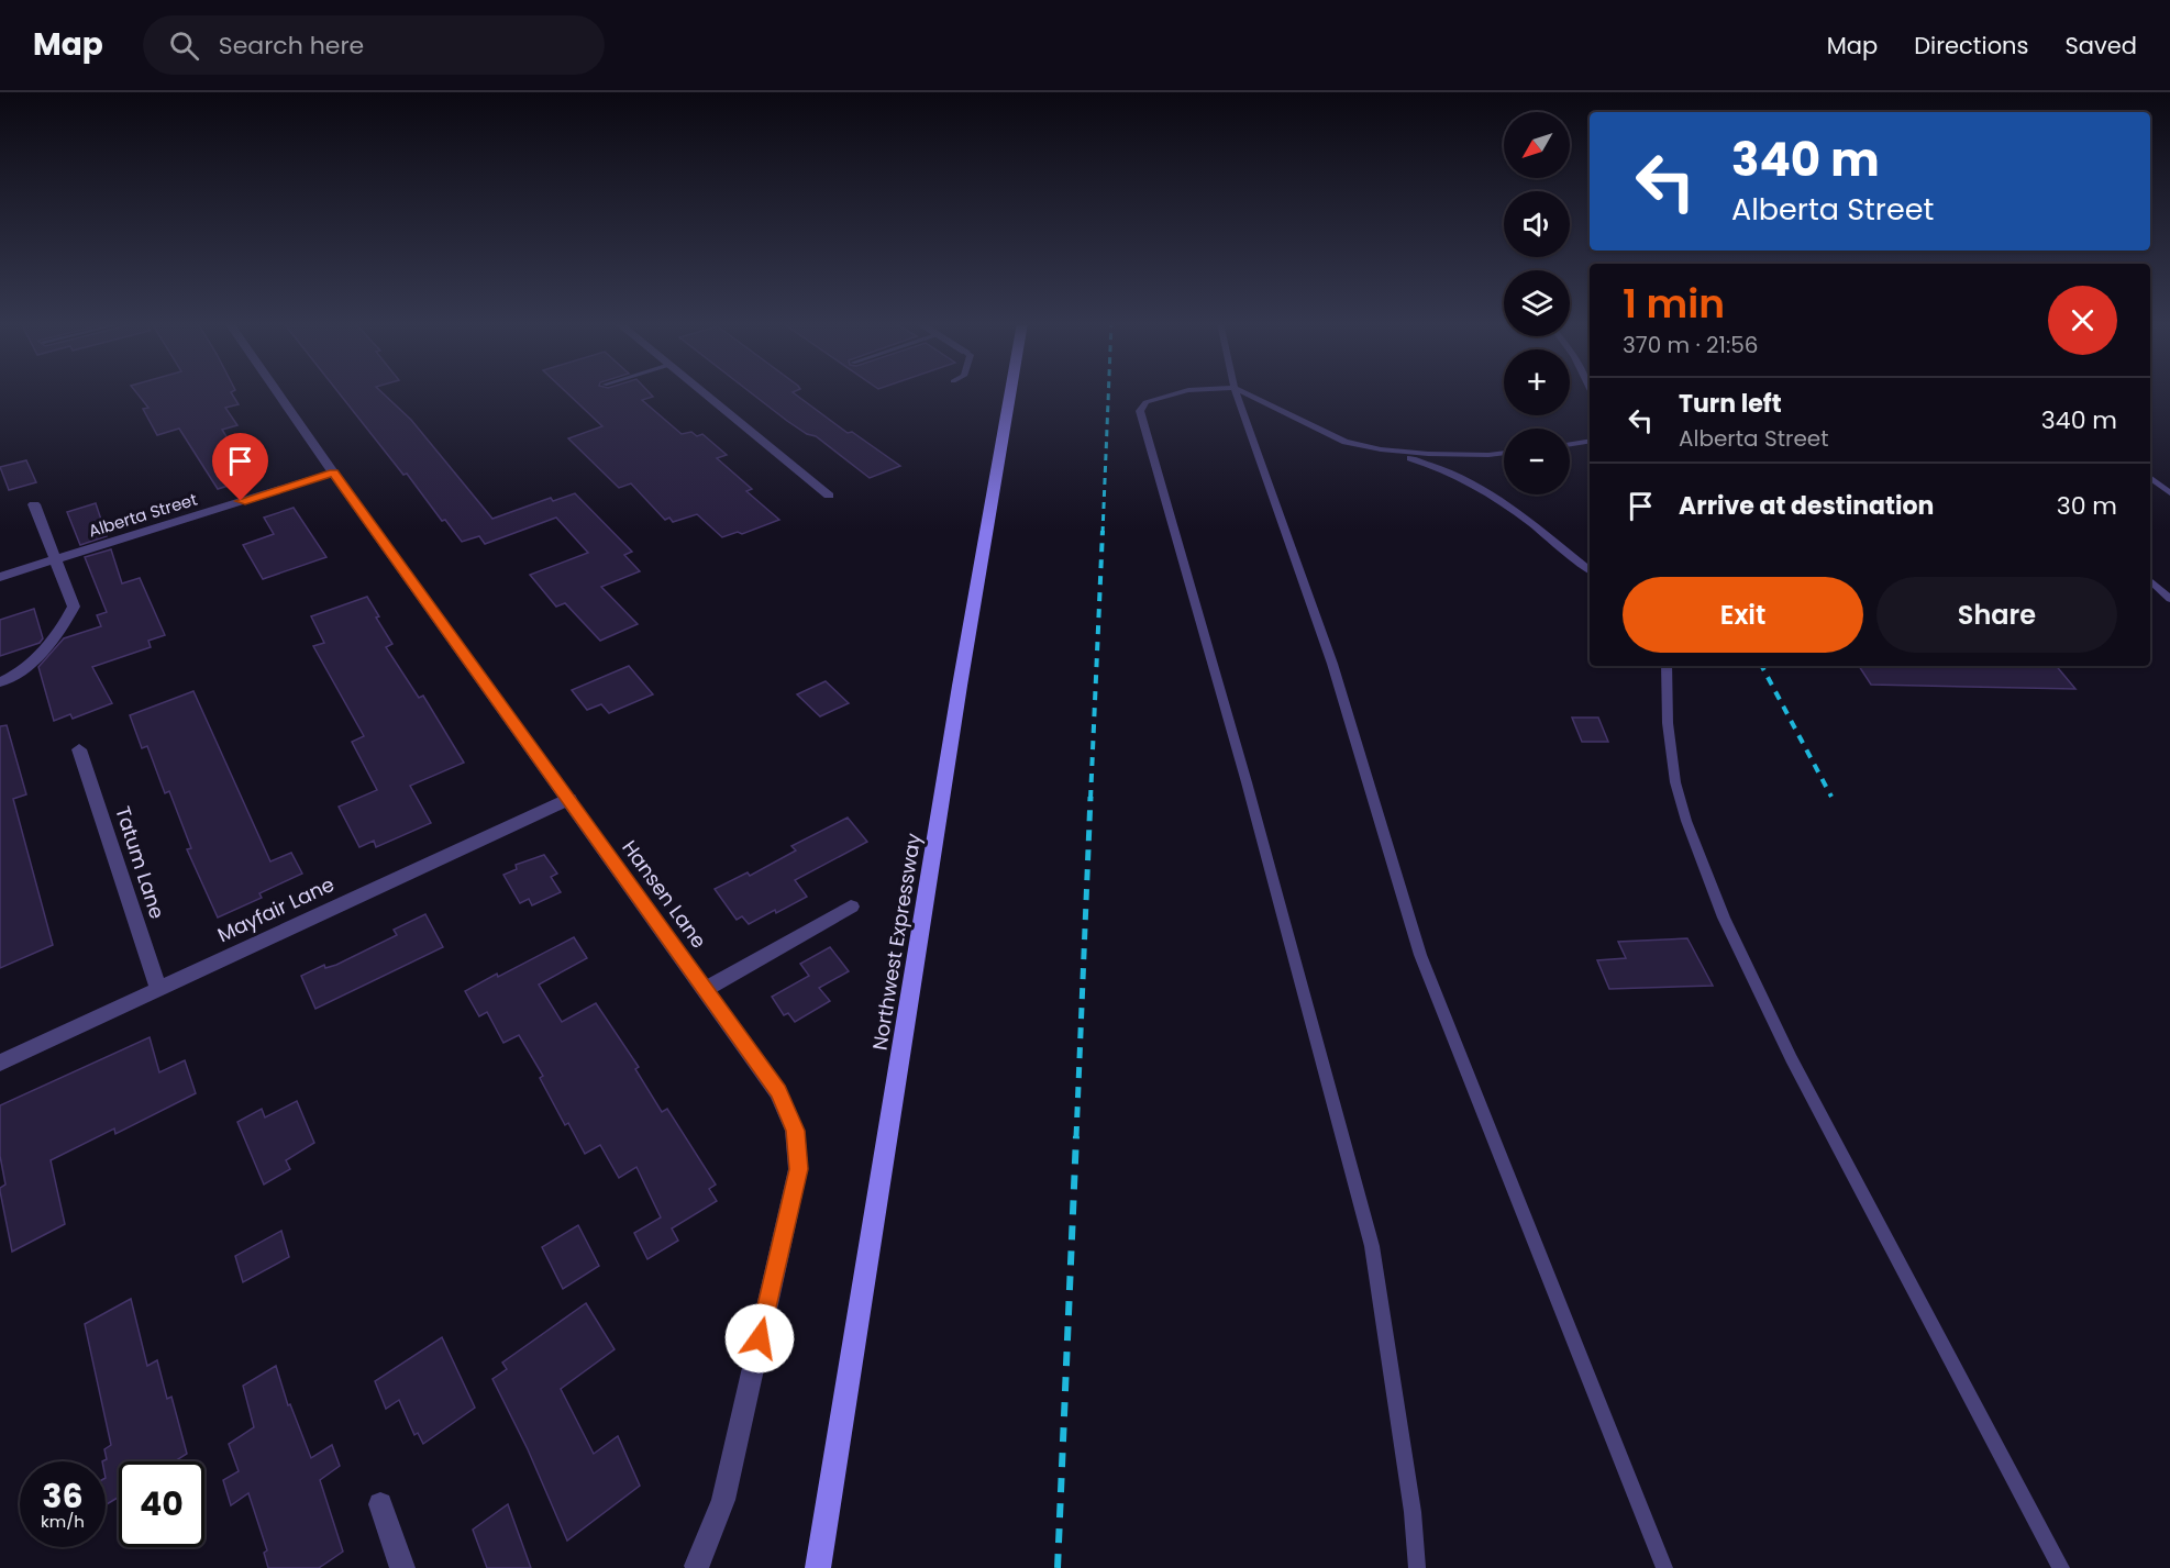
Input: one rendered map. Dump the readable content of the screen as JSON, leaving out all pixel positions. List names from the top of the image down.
{
  "streets": {
    "main road": ["Northwest Expressway"],
    "street": [
      "Alberta Street",
      "Tatum Lane",
      "Hansen Lane",
      "Mayfair Lane"
    ]
  },
  "crossings": [
    ["Alberta Street", "Hansen Lane"],
    ["Tatum Lane", "Mayfair Lane"],
    ["Hansen Lane", "Mayfair Lane"]
  ],
  "north": "bottom left",
  "page": {
    "header": "Map",
    "search": "Search here",
    "nav": ["Map", "Directions", "Saved"],
    "map_buttons": ["+", "−"],
    "turn": ["340 m", "Alberta Street"],
    "heading": ["1 min", "370 m · 21:56"],
    "list": [
      {
        "name": "Turn left",
        "note": "Alberta Street",
        "value": "340 m"
      },
      {
        "name": "Arrive at destination",
        "value": "30 m"
      }
    ],
    "buttons": ["Exit", "Share"],
    "speed": "36 km/h",
    "limit": "40"
  }
}
